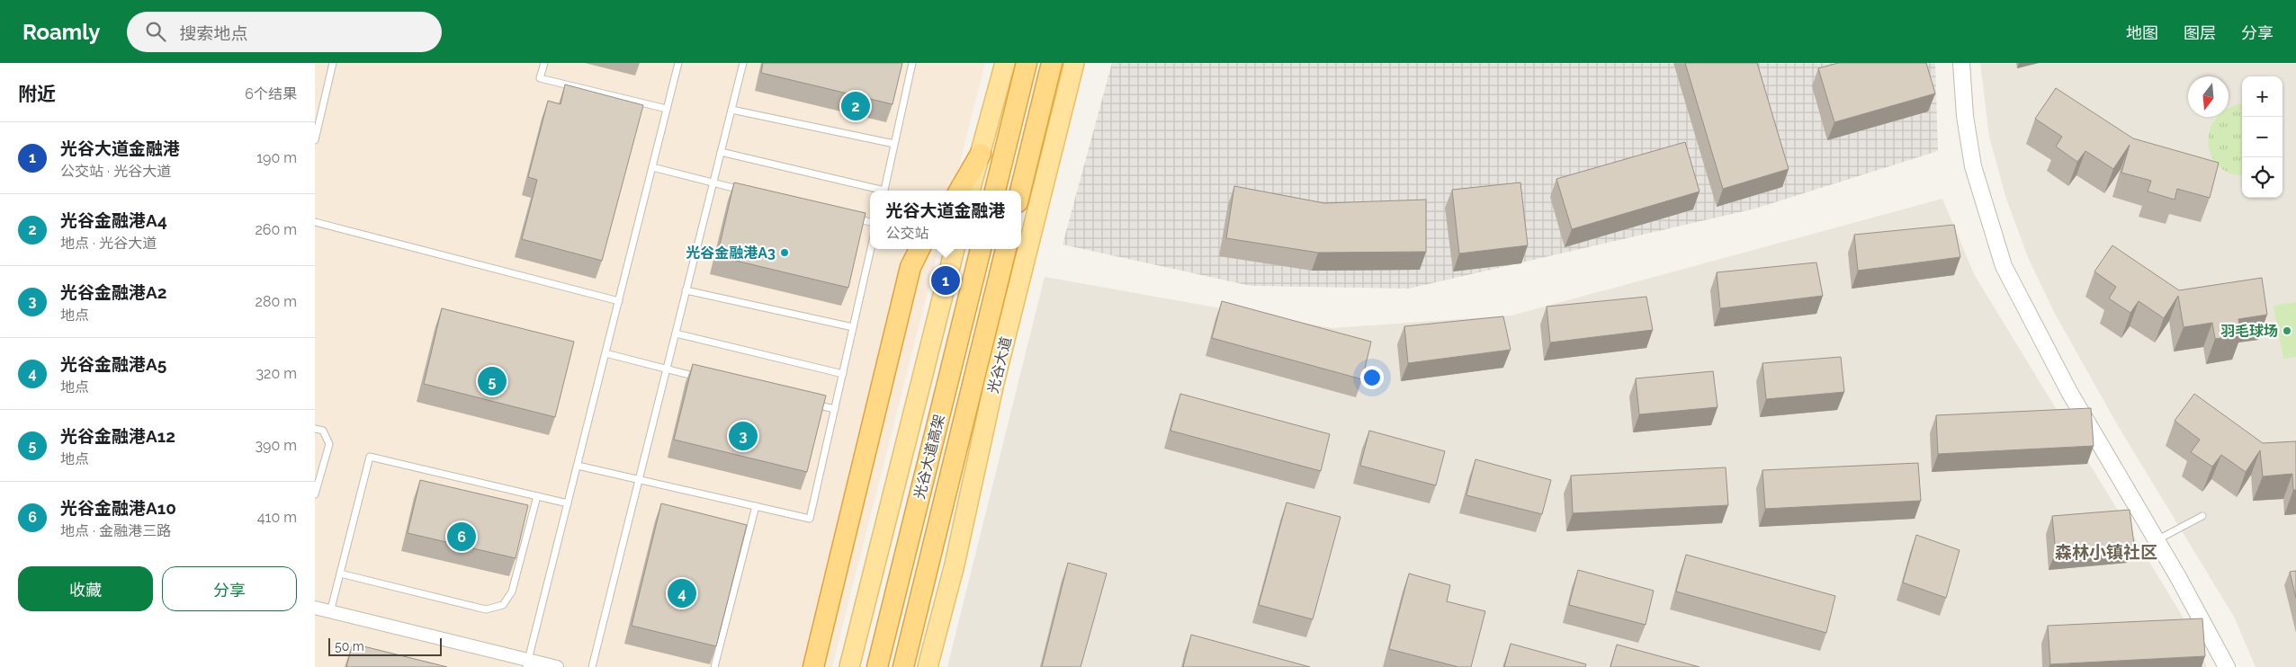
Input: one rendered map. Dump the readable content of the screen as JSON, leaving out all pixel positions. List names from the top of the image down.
{
  "streets": {
    "highway": ["光谷大道高架"],
    "main road": ["光谷大道"]
  },
  "districts": ["森林小镇社区"],
  "places": ["光谷金融港A3", "羽毛球场"],
  "scale_bar": "50 m",
  "north": "bottom",
  "page": {
    "header": "Roamly",
    "search": "搜索地点",
    "nav": ["地图", "图层", "分享"],
    "heading": ["附近", "6个结果"],
    "map_buttons": ["+", "−"],
    "pins": [
      "2",
      "1",
      "5",
      "3",
      "6",
      "4"
    ],
    "list": [
      {
        "mark": "1",
        "name": "光谷大道金融港",
        "note": "公交站 · 光谷大道",
        "value": "190 m"
      },
      {
        "mark": "2",
        "name": "光谷金融港A4",
        "note": "地点 · 光谷大道",
        "value": "260 m"
      },
      {
        "mark": "3",
        "name": "光谷金融港A2",
        "note": "地点",
        "value": "280 m"
      },
      {
        "mark": "4",
        "name": "光谷金融港A5",
        "note": "地点",
        "value": "320 m"
      },
      {
        "mark": "5",
        "name": "光谷金融港A12",
        "note": "地点",
        "value": "390 m"
      },
      {
        "mark": "6",
        "name": "光谷金融港A10",
        "note": "地点 · 金融港三路",
        "value": "410 m"
      }
    ],
    "popup": ["光谷大道金融港", "公交站"],
    "buttons": ["收藏", "分享"],
    "scale": "50 m"
  }
}
